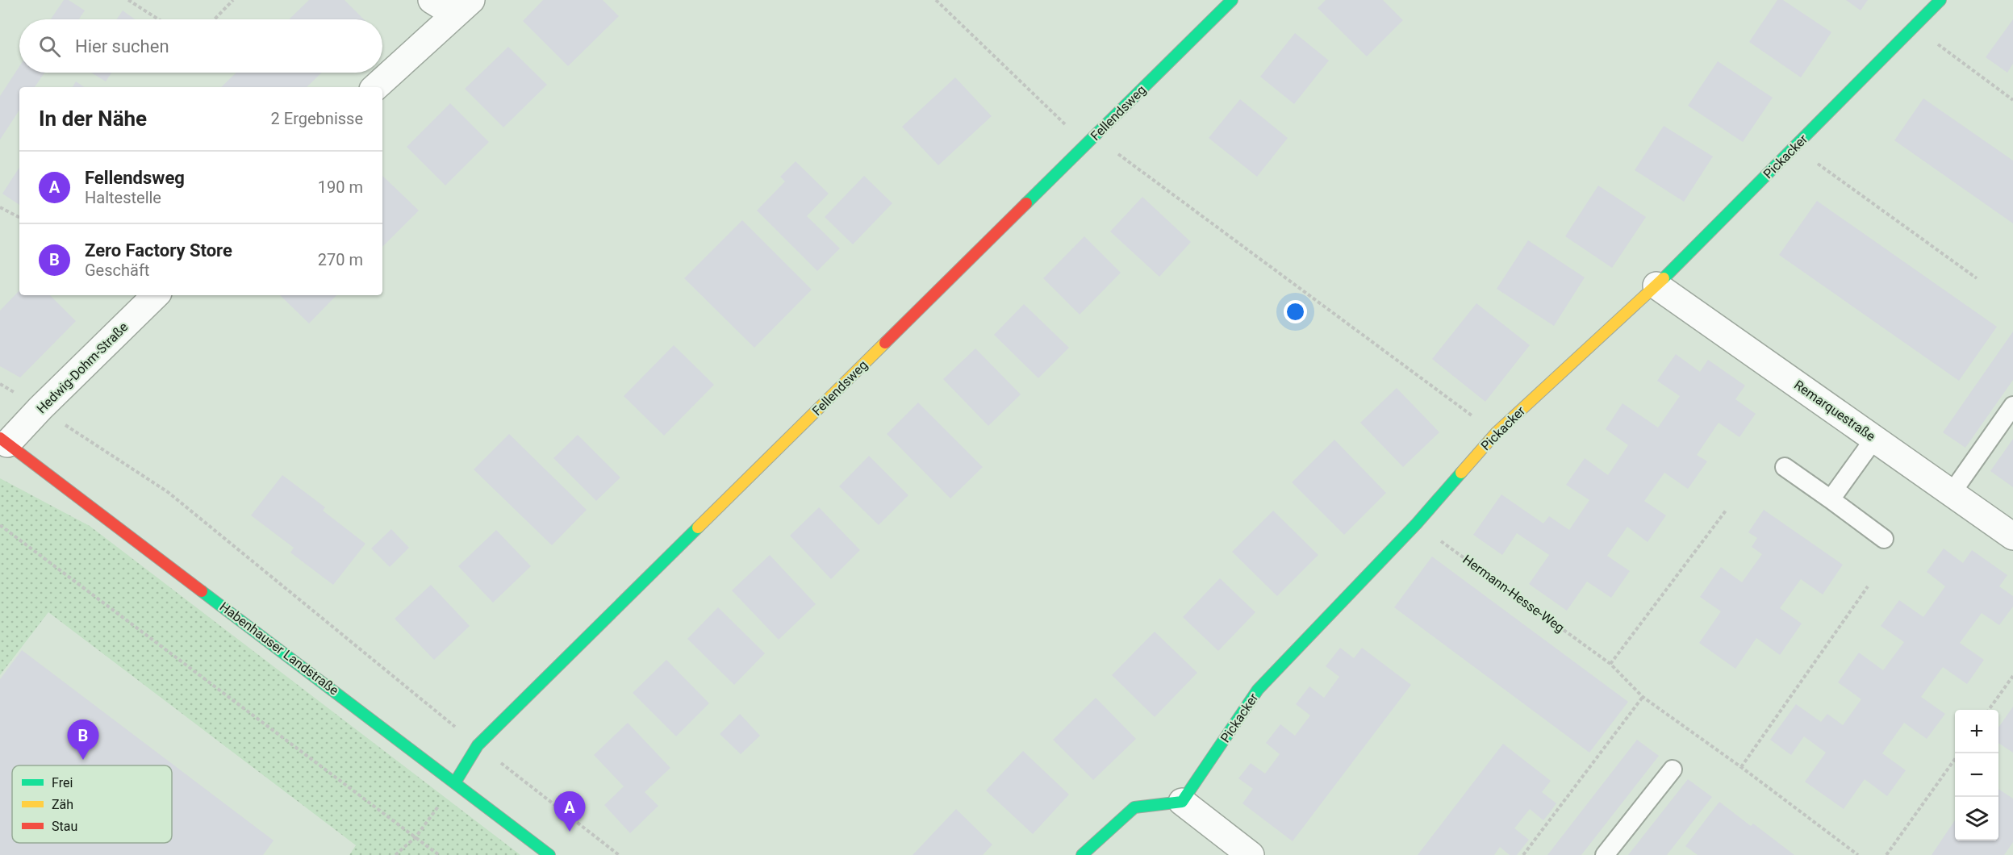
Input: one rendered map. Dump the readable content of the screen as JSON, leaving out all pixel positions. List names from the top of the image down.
{
  "streets": {
    "street": [
      "Fellendsweg",
      "Pickacker",
      "Hedwig-Dohm-Straße",
      "Remarquestraße",
      "Habenhauser Landstraße"
    ],
    "path": ["Hermann-Hesse-Weg"]
  },
  "crossings": [
    ["Fellendsweg", "Habenhauser Landstraße"],
    ["Pickacker", "Remarquestraße"],
    ["Pickacker", "Hermann-Hesse-Weg"],
    ["Hedwig-Dohm-Straße", "Habenhauser Landstraße"]
  ],
  "legend": ["Frei", "Zäh", "Stau"],
  "page": {
    "search": "Hier suchen",
    "heading": ["In der Nähe", "2 Ergebnisse"],
    "list": [
      {
        "mark": "A",
        "name": "Fellendsweg",
        "note": "Haltestelle",
        "value": "190 m"
      },
      {
        "mark": "B",
        "name": "Zero Factory Store",
        "note": "Geschäft",
        "value": "270 m"
      }
    ],
    "map_buttons": ["+", "−"],
    "pins": ["B", "A"]
  }
}
